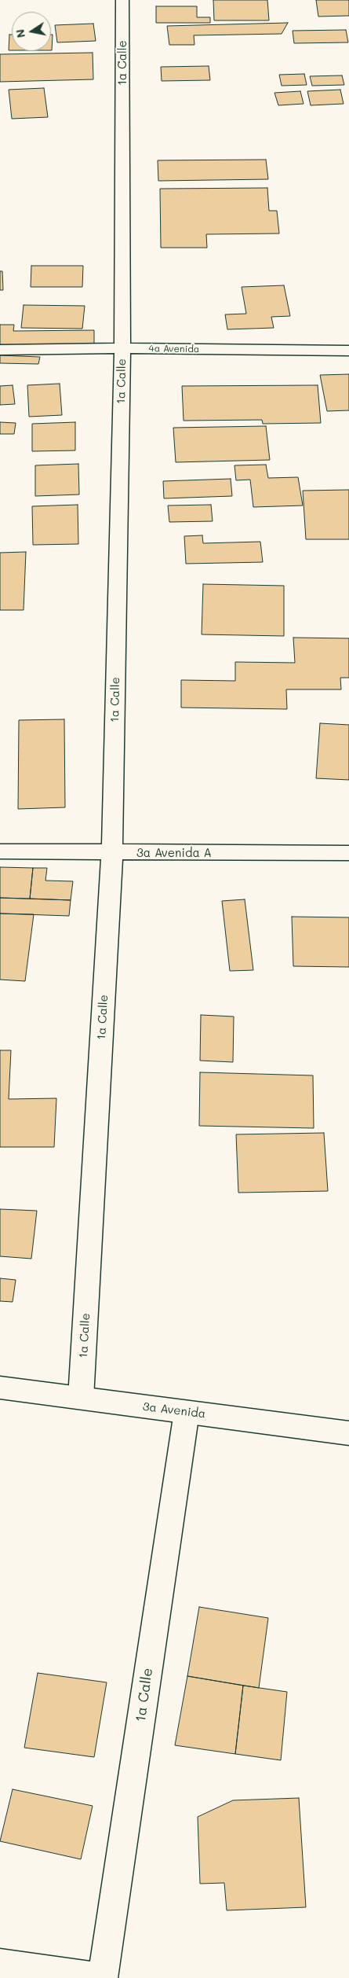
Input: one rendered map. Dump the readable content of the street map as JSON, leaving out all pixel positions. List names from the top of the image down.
{
  "streets": {
    "street": [
      "1a Calle",
      "4a Avenida",
      "3a Avenida A",
      "3a Avenida"
    ]
  },
  "crossings": [
    ["1a Calle", "4a Avenida"],
    ["1a Calle", "3a Avenida A"],
    ["1a Calle", "3a Avenida"]
  ],
  "north": "left"
}
